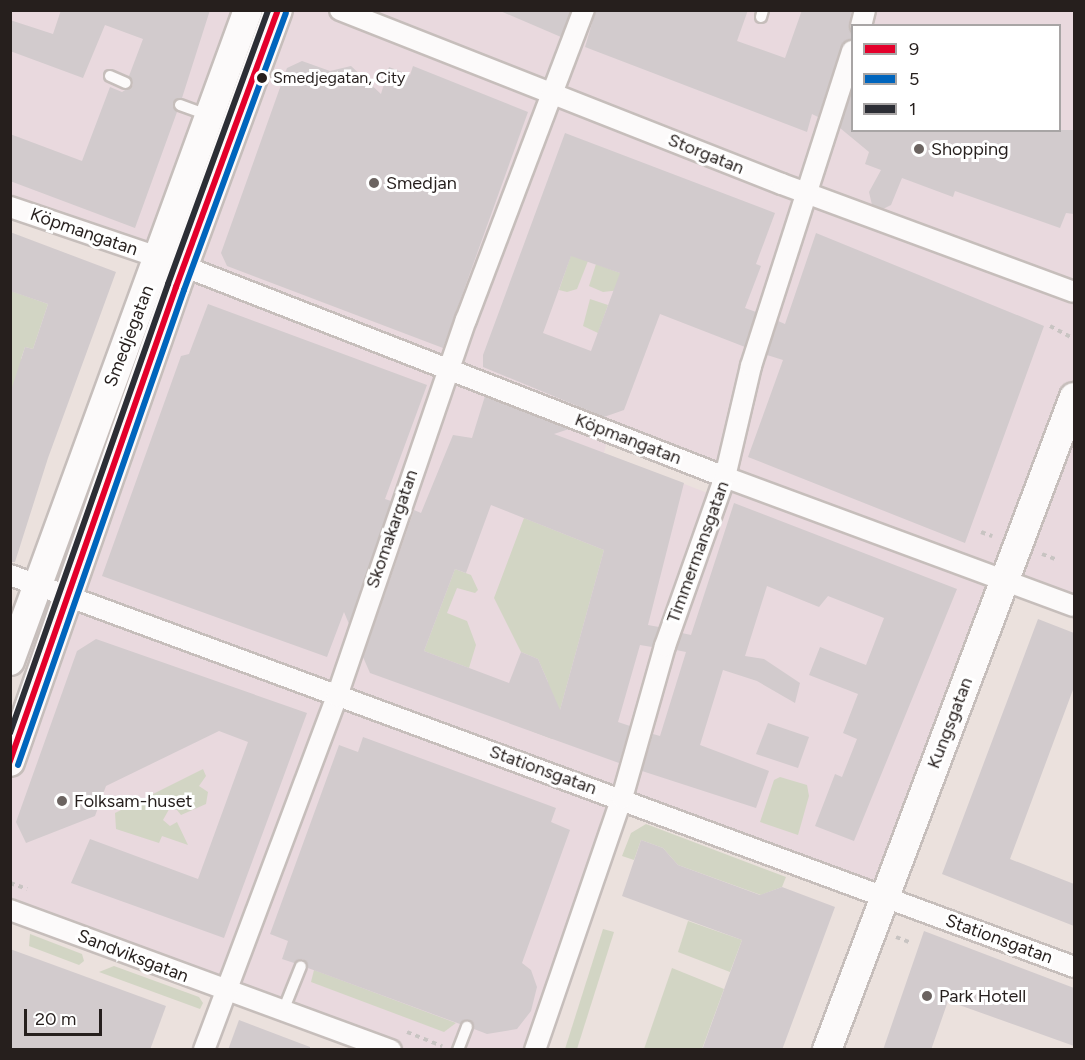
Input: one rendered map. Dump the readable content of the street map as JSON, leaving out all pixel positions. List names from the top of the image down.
{
  "streets": {
    "main road": ["Smedjegatan", "Kungsgatan"],
    "street": [
      "Storgatan",
      "Köpmangatan",
      "Skomakargatan",
      "Timmermansgatan",
      "Stationsgatan",
      "Sandviksgatan"
    ]
  },
  "crossings": [
    ["Storgatan", "Skomakargatan"],
    ["Storgatan", "Timmermansgatan"],
    ["Köpmangatan", "Smedjegatan"],
    ["Köpmangatan", "Skomakargatan"],
    ["Köpmangatan", "Timmermansgatan"],
    ["Köpmangatan", "Kungsgatan"],
    ["Smedjegatan", "Stationsgatan"],
    ["Skomakargatan", "Stationsgatan"],
    ["Skomakargatan", "Sandviksgatan"],
    ["Timmermansgatan", "Stationsgatan"],
    ["Kungsgatan", "Stationsgatan"]
  ],
  "places": [
    "Smedjegatan, City",
    "Shopping",
    "Smedjan",
    "Folksam-huset",
    "Park Hotell"
  ],
  "lines": ["transit line 9", "transit line 1", "transit line 5"],
  "legend": ["9", "5", "1"],
  "scale_bar": "20 m"
}
